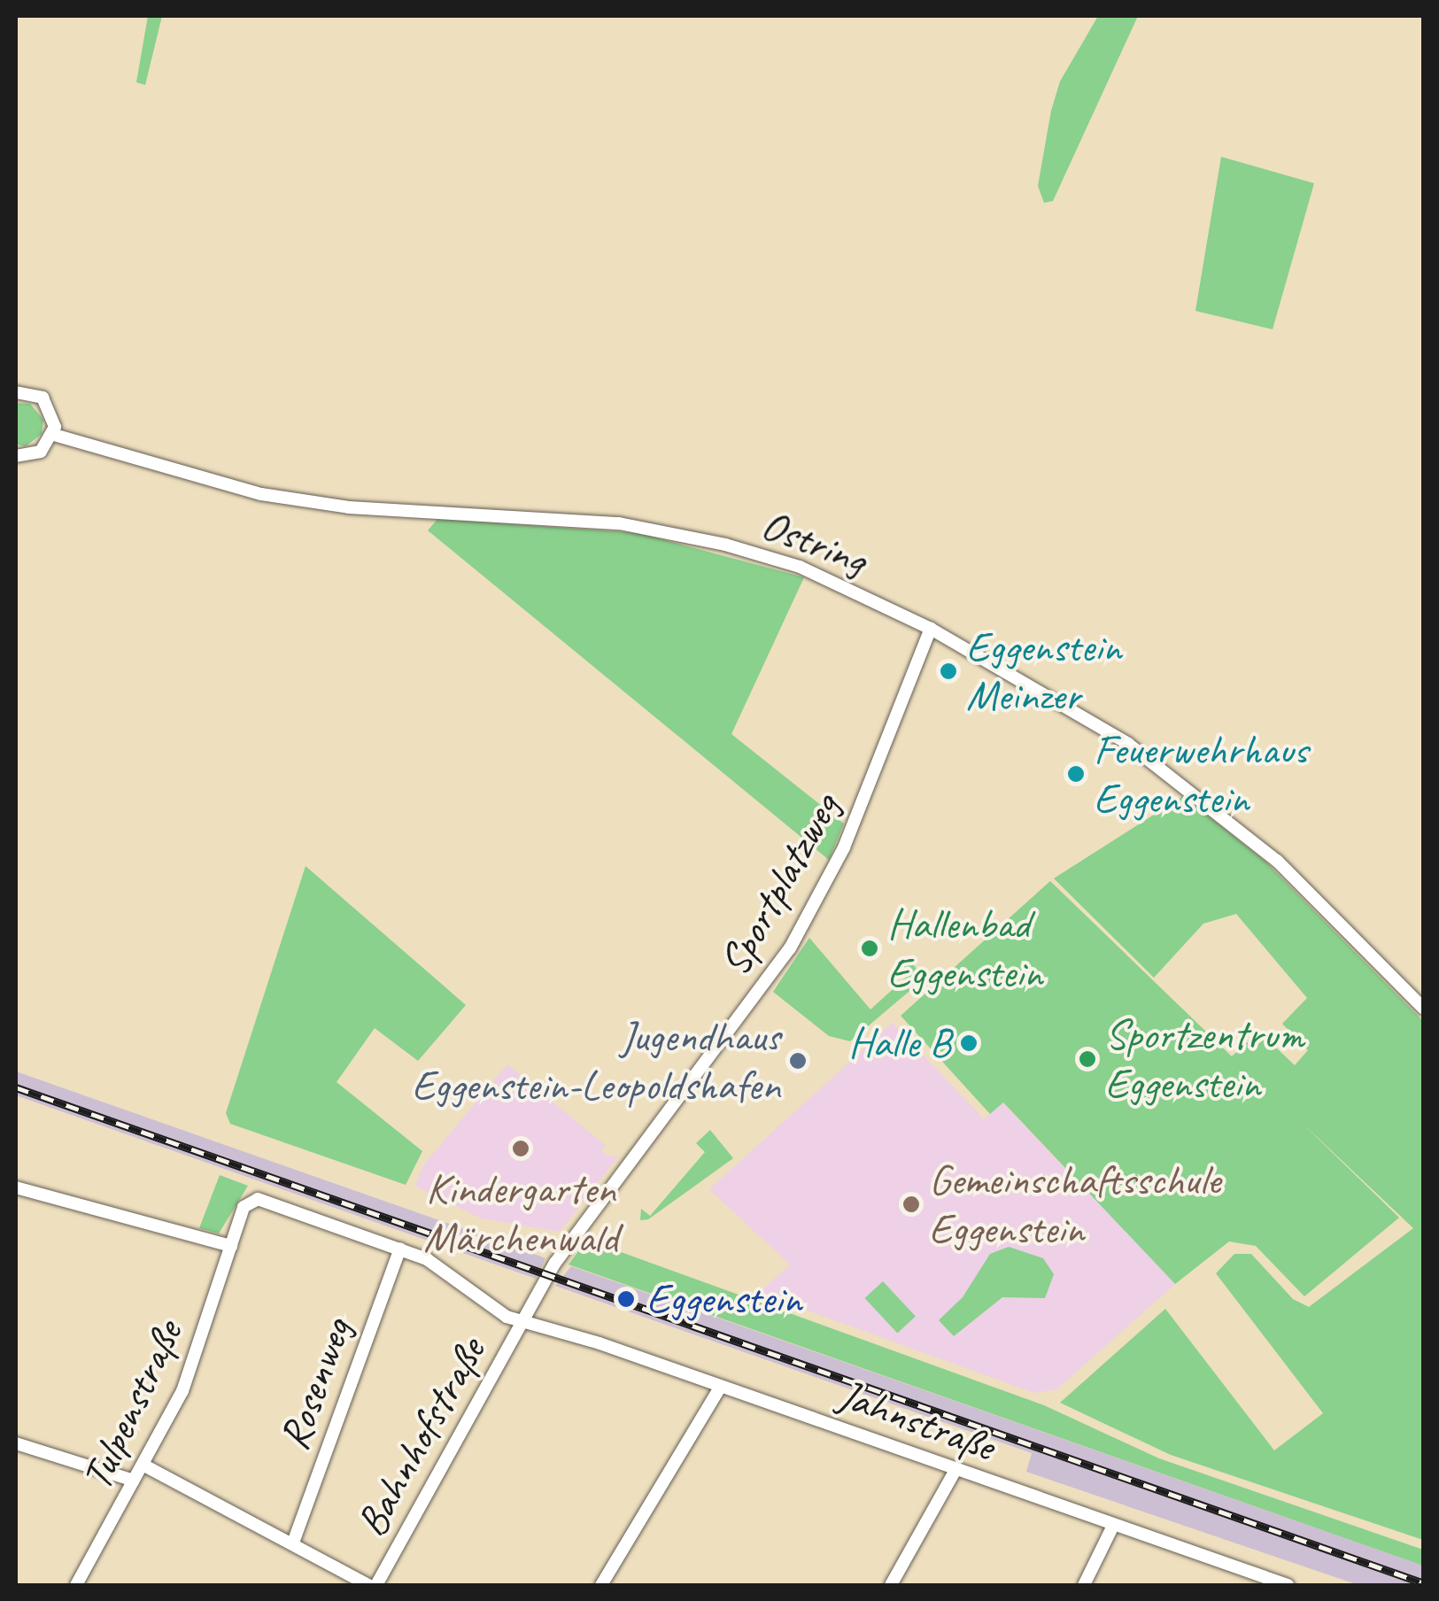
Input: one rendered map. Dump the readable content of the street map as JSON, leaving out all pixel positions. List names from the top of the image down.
{
  "streets": {
    "street": [
      "Ostring",
      "Sportplatzweg",
      "Rosenweg",
      "Tulpenstraße",
      "Jahnstraße",
      "Bahnhofstraße"
    ]
  },
  "crossings": [
    ["Ostring", "Sportplatzweg"],
    ["Sportplatzweg", "Jahnstraße"],
    ["Sportplatzweg", "Bahnhofstraße"],
    ["Rosenweg", "Tulpenstraße"],
    ["Rosenweg", "Jahnstraße"],
    ["Tulpenstraße", "Jahnstraße"],
    ["Jahnstraße", "Bahnhofstraße"]
  ],
  "places": [
    "Eggenstein Meinzer",
    "Feuerwehrhaus Eggenstein",
    "Hallenbad Eggenstein",
    "Halle B",
    "Sportzentrum Eggenstein",
    "Jugendhaus Eggenstein-Leopoldshafen",
    "Kindergarten Märchenwald",
    "Gemeinschaftsschule Eggenstein",
    "Eggenstein"
  ]
}
